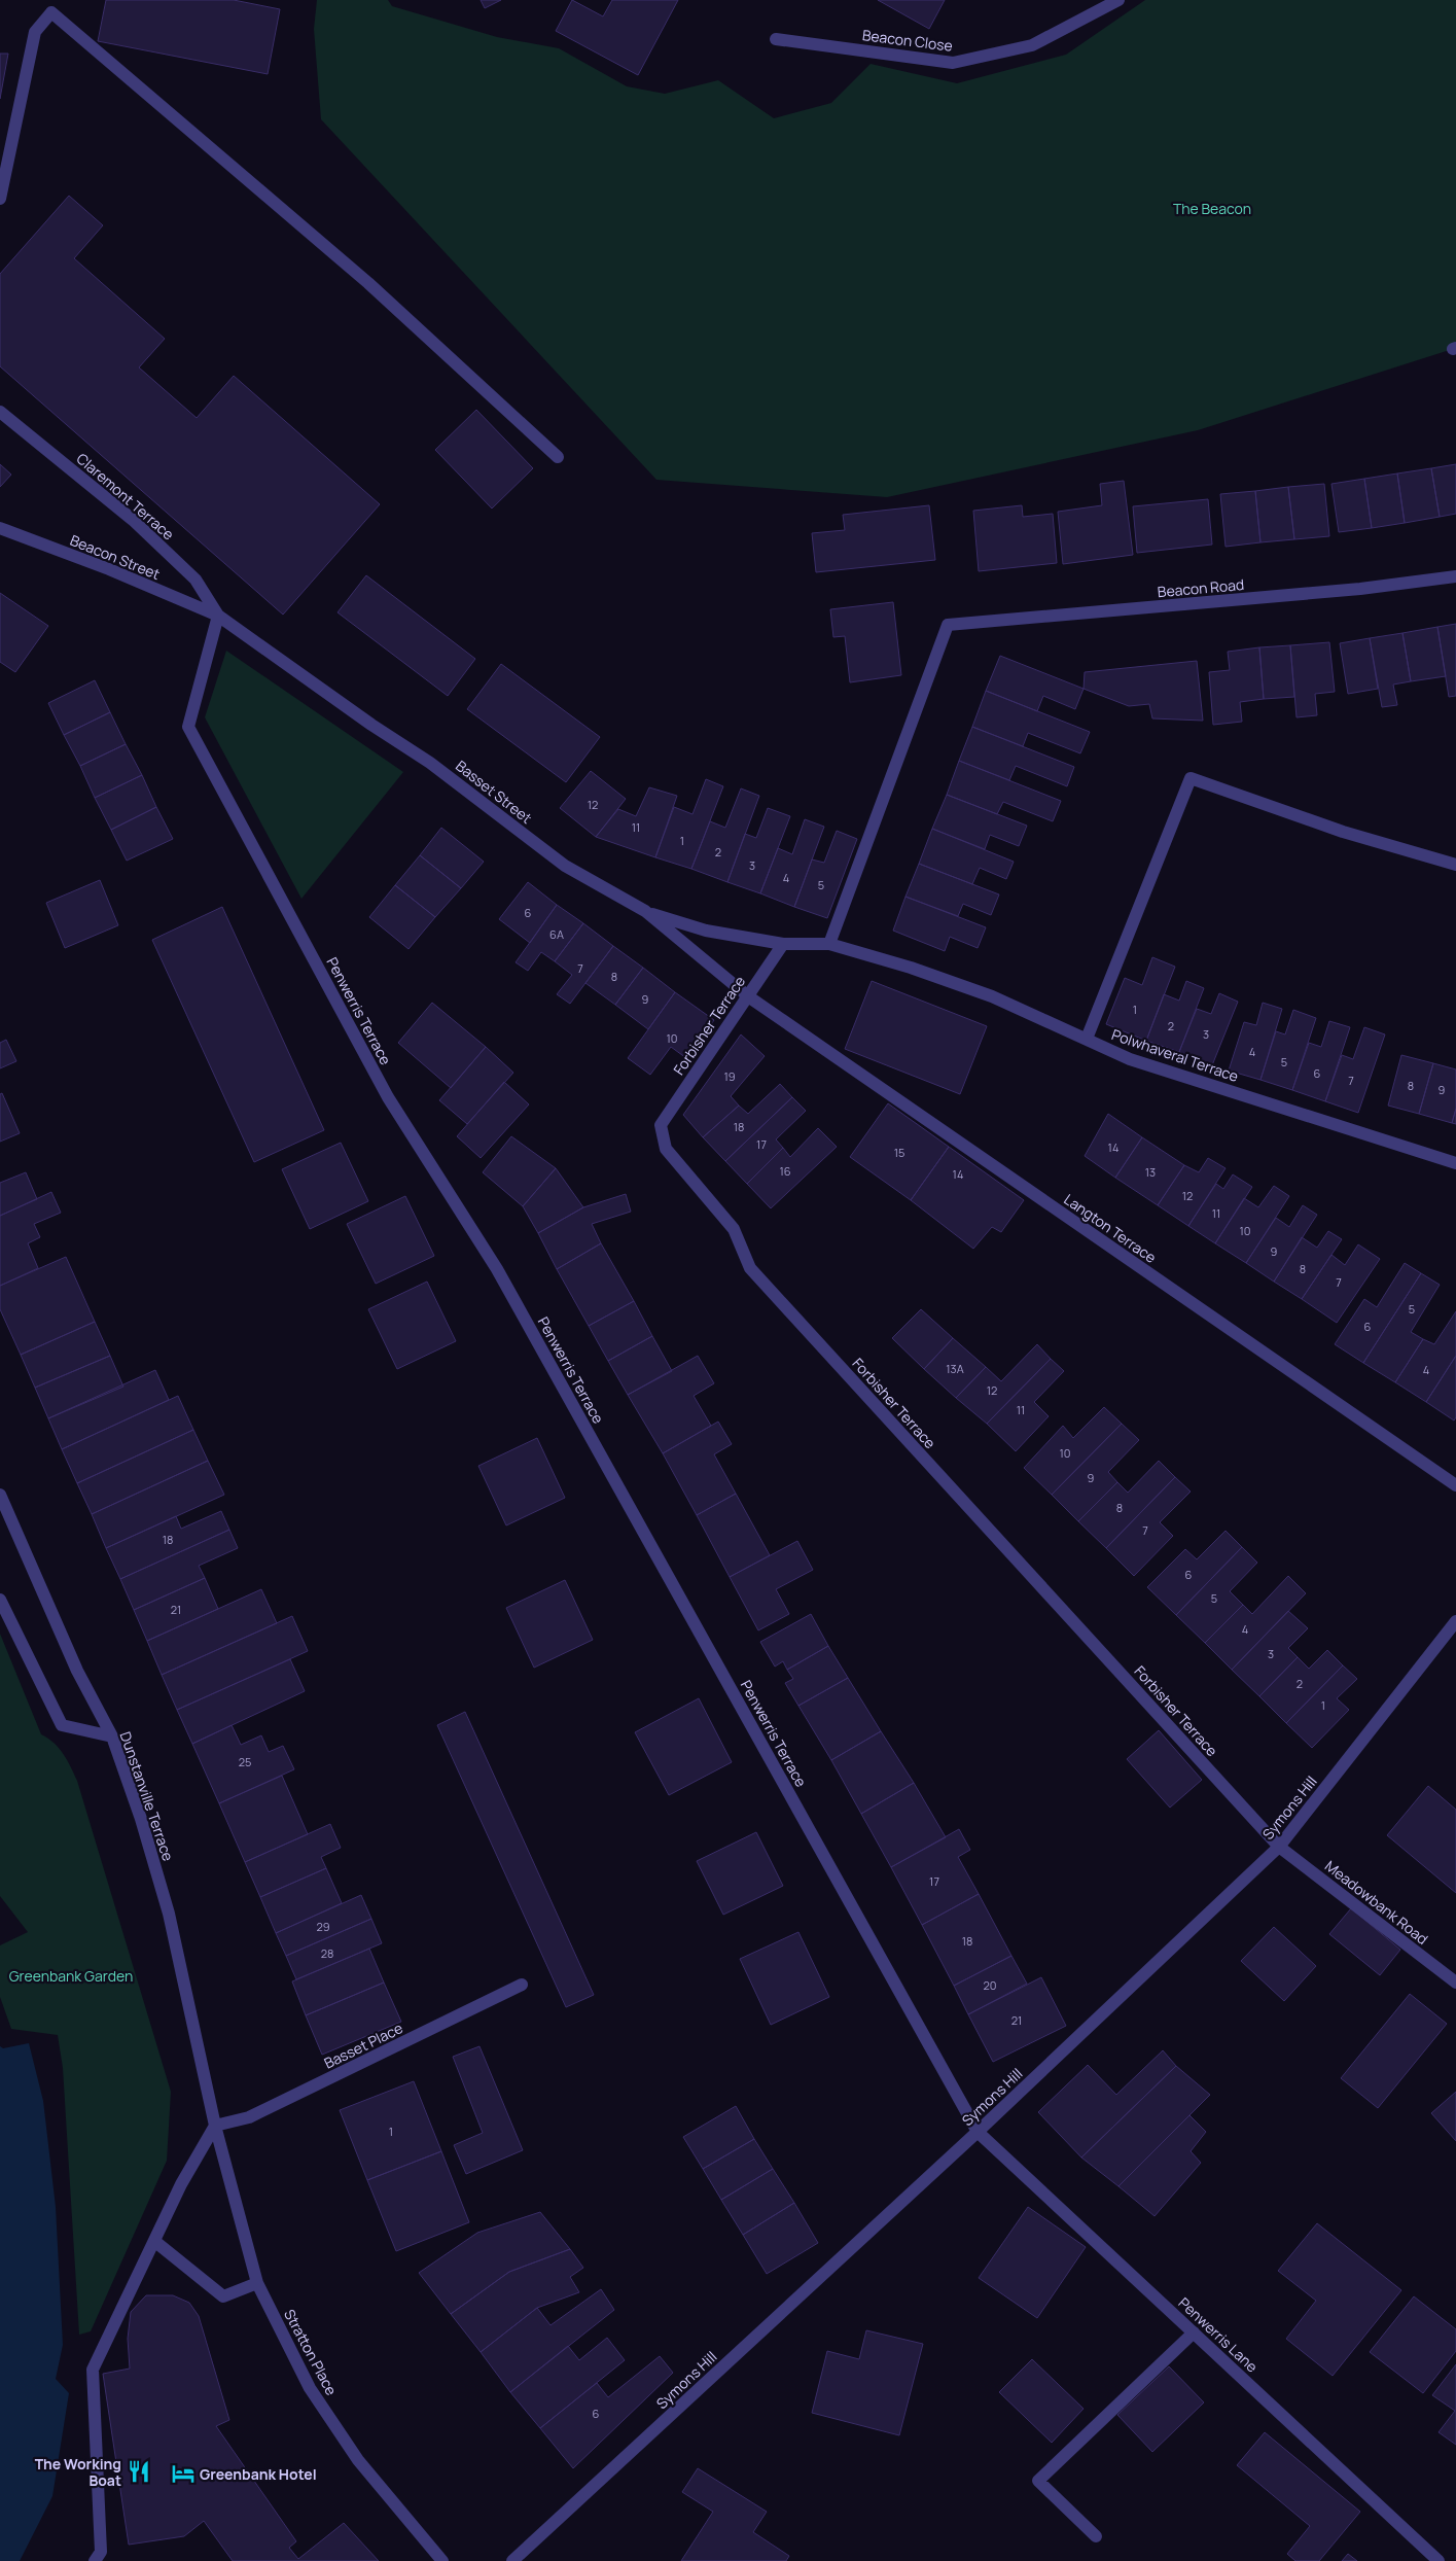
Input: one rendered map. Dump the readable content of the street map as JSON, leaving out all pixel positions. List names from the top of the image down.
{
  "streets": {
    "street": [
      "Beacon Close",
      "Claremont Terrace",
      "Beacon Street",
      "Beacon Road",
      "Basset Street",
      "Penwerris Terrace",
      "Forbisher Terrace",
      "Polwhaveral Terrace",
      "Langton Terrace",
      "Dunstanville Terrace",
      "Symons Hill",
      "Meadowbank Road",
      "Basset Place",
      "Penwerris Lane",
      "Stratton Place"
    ]
  },
  "crossings": [
    ["Claremont Terrace", "Beacon Street"],
    ["Claremont Terrace", "Basset Street"],
    ["Claremont Terrace", "Penwerris Terrace"],
    ["Beacon Street", "Basset Street"],
    ["Beacon Street", "Penwerris Terrace"],
    ["Beacon Road", "Polwhaveral Terrace"],
    ["Basset Street", "Penwerris Terrace"],
    ["Basset Street", "Forbisher Terrace"],
    ["Basset Street", "Polwhaveral Terrace"],
    ["Basset Street", "Langton Terrace"],
    ["Penwerris Terrace", "Symons Hill"],
    ["Penwerris Terrace", "Penwerris Lane"],
    ["Forbisher Terrace", "Polwhaveral Terrace"],
    ["Forbisher Terrace", "Langton Terrace"],
    ["Forbisher Terrace", "Symons Hill"],
    ["Forbisher Terrace", "Meadowbank Road"],
    ["Dunstanville Terrace", "Basset Place"],
    ["Dunstanville Terrace", "Stratton Place"],
    ["Symons Hill", "Meadowbank Road"],
    ["Symons Hill", "Penwerris Lane"],
    ["Basset Place", "Stratton Place"]
  ],
  "parks": ["The Beacon", "Greenbank Garden"],
  "places": {
    "restaurant": ["The Working Boat"],
    "hotel": ["Greenbank Hotel"]
  },
  "house_numbers": [
    "12",
    "11",
    "1",
    "2",
    "3",
    "4",
    "5",
    "6",
    "6A",
    "7",
    "8",
    "9",
    "1",
    "2",
    "3",
    "10",
    "4",
    "5",
    "6",
    "19",
    "7",
    "8",
    "9",
    "18",
    "17",
    "14",
    "15",
    "16",
    "13",
    "14",
    "12",
    "11",
    "10",
    "9",
    "8",
    "7",
    "5",
    "6",
    "13A",
    "4",
    "12",
    "11",
    "10",
    "9",
    "8",
    "7",
    "18",
    "6",
    "5",
    "21",
    "4",
    "3",
    "2",
    "1",
    "25",
    "17",
    "29",
    "18",
    "28",
    "20",
    "21",
    "1",
    "6"
  ]
}
